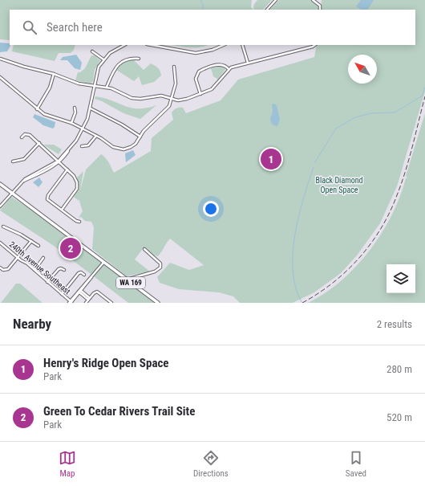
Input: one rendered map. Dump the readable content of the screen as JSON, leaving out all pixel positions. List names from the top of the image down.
{
  "streets": {
    "main road": ["WA 169"],
    "street": ["240th Avenue Southeast"]
  },
  "parks": ["Black Diamond Open Space"],
  "north": "top left",
  "page": {
    "search": "Search here",
    "pins": ["1", "2"],
    "heading": ["Nearby", "2 results"],
    "list": [
      {
        "mark": "1",
        "name": "Henry's Ridge Open Space",
        "note": "Park",
        "value": "280 m"
      },
      {
        "mark": "2",
        "name": "Green To Cedar Rivers Trail Site",
        "note": "Park",
        "value": "520 m"
      }
    ],
    "nav": ["Map", "Directions", "Saved"]
  }
}
